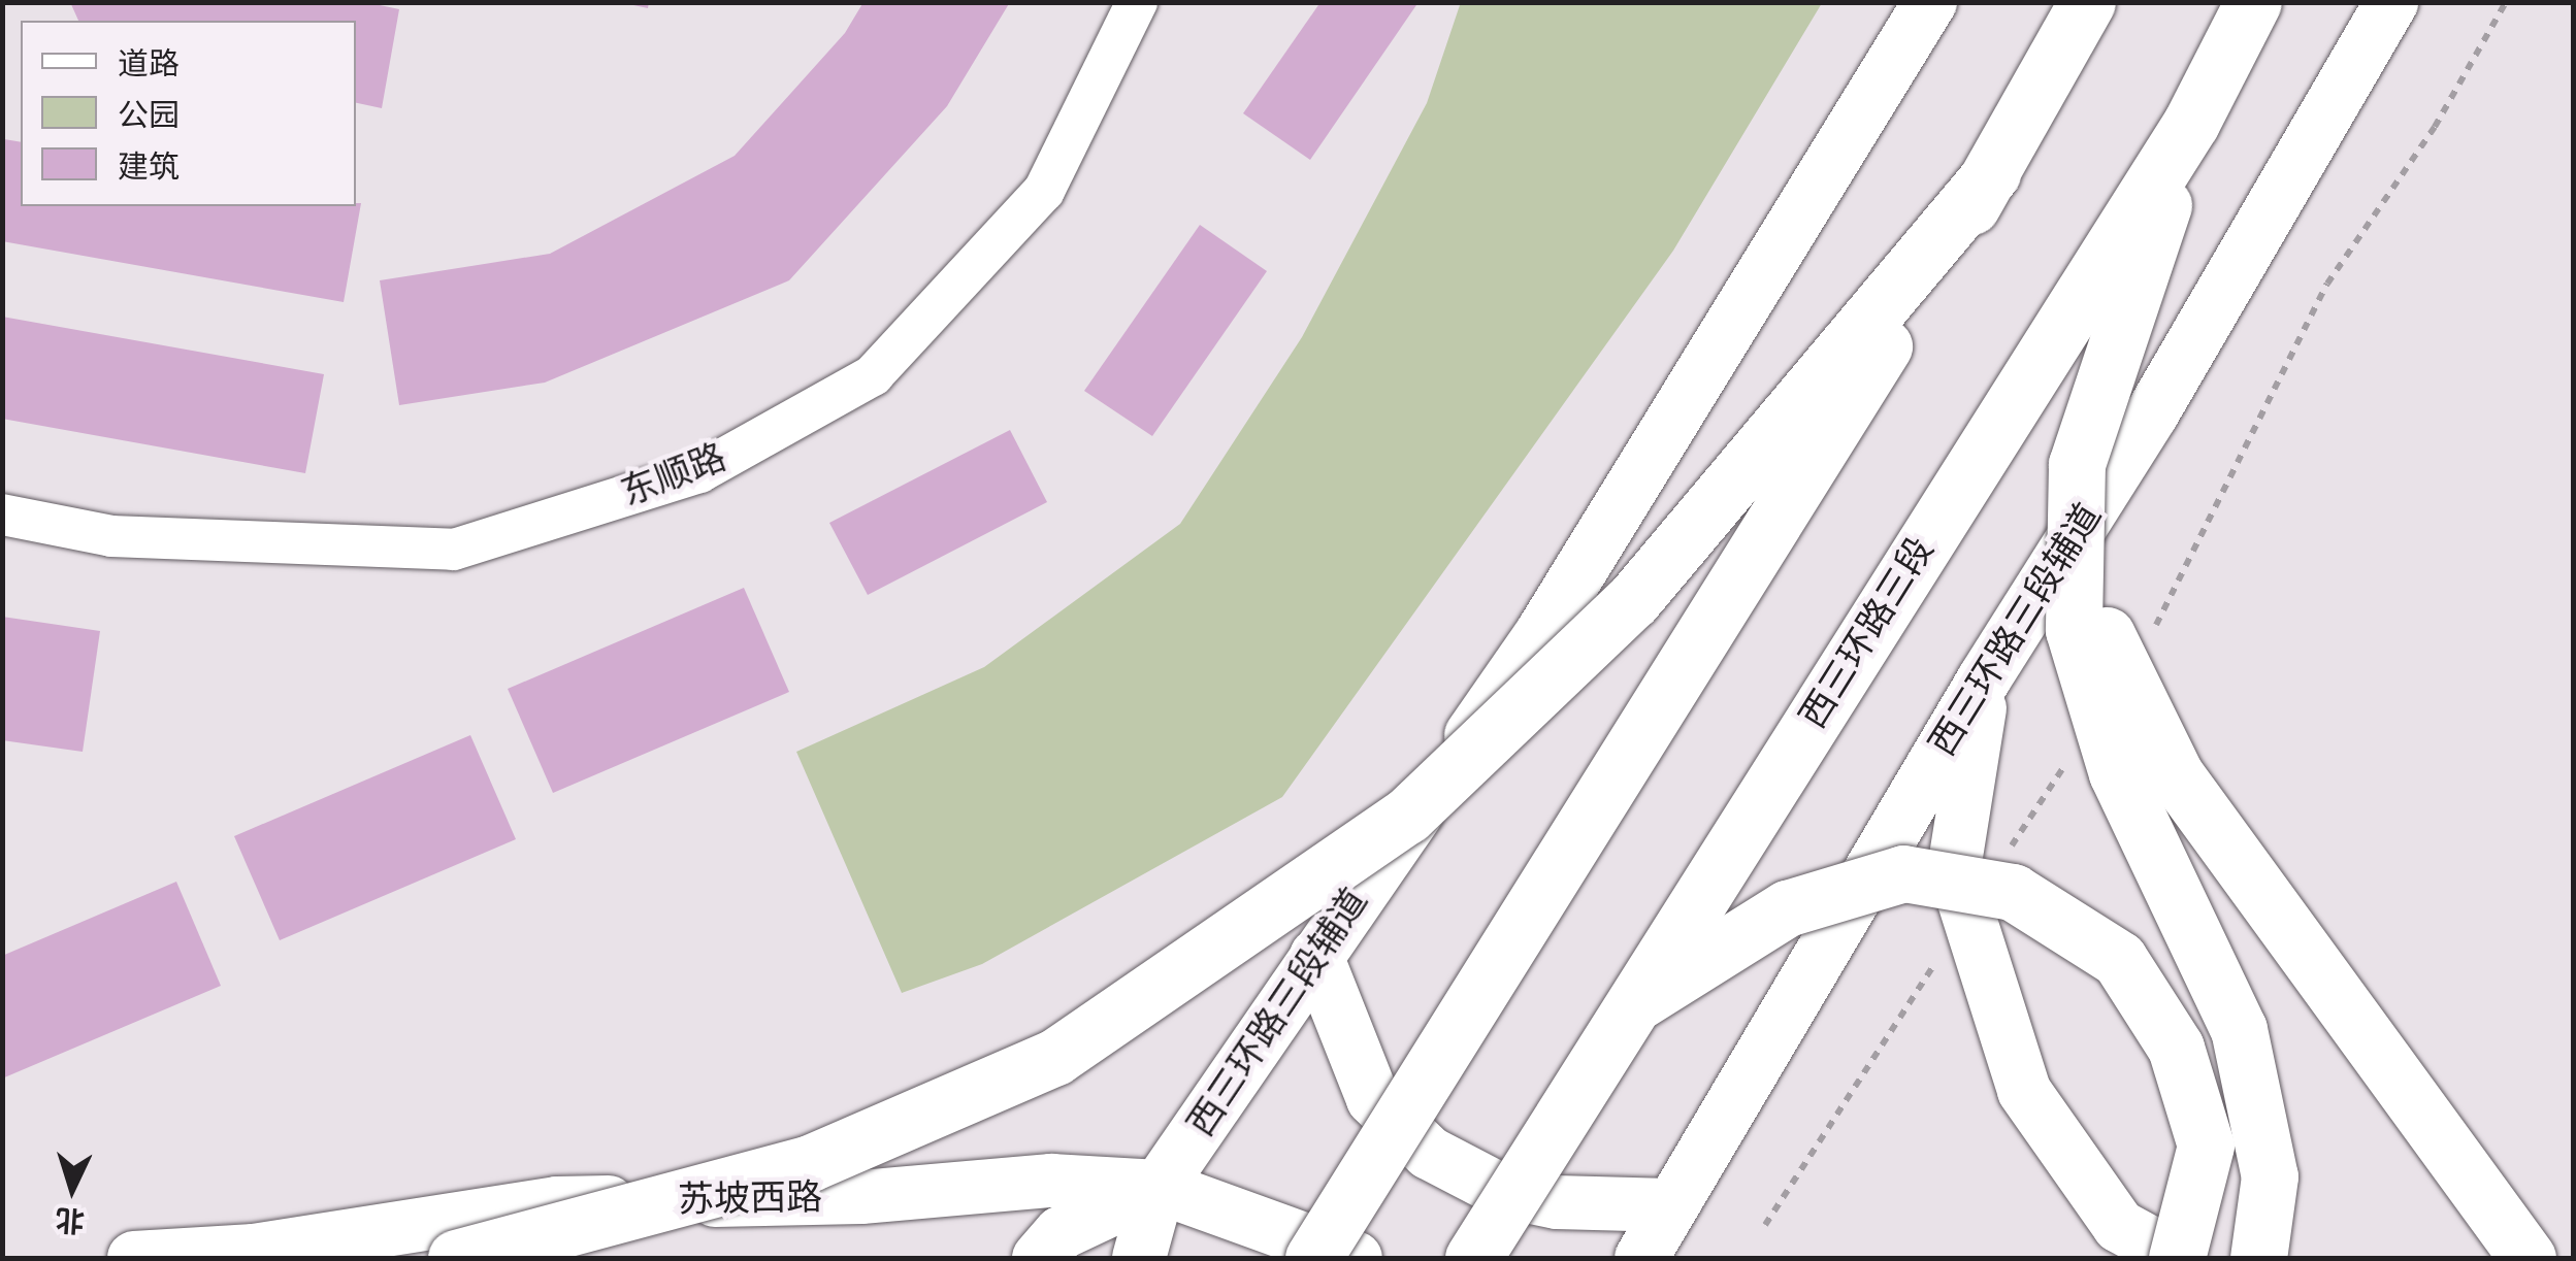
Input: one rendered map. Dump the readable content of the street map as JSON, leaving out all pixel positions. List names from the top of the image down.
{
  "streets": {
    "highway": ["西三环路三段"],
    "main road": ["西三环路三段辅道", "苏坡西路"],
    "street": ["东顺路"]
  },
  "crossings": [
    ["西三环路三段辅道", "苏坡西路"]
  ],
  "legend": ["道路", "公园", "建筑"],
  "north": "bottom"
}
